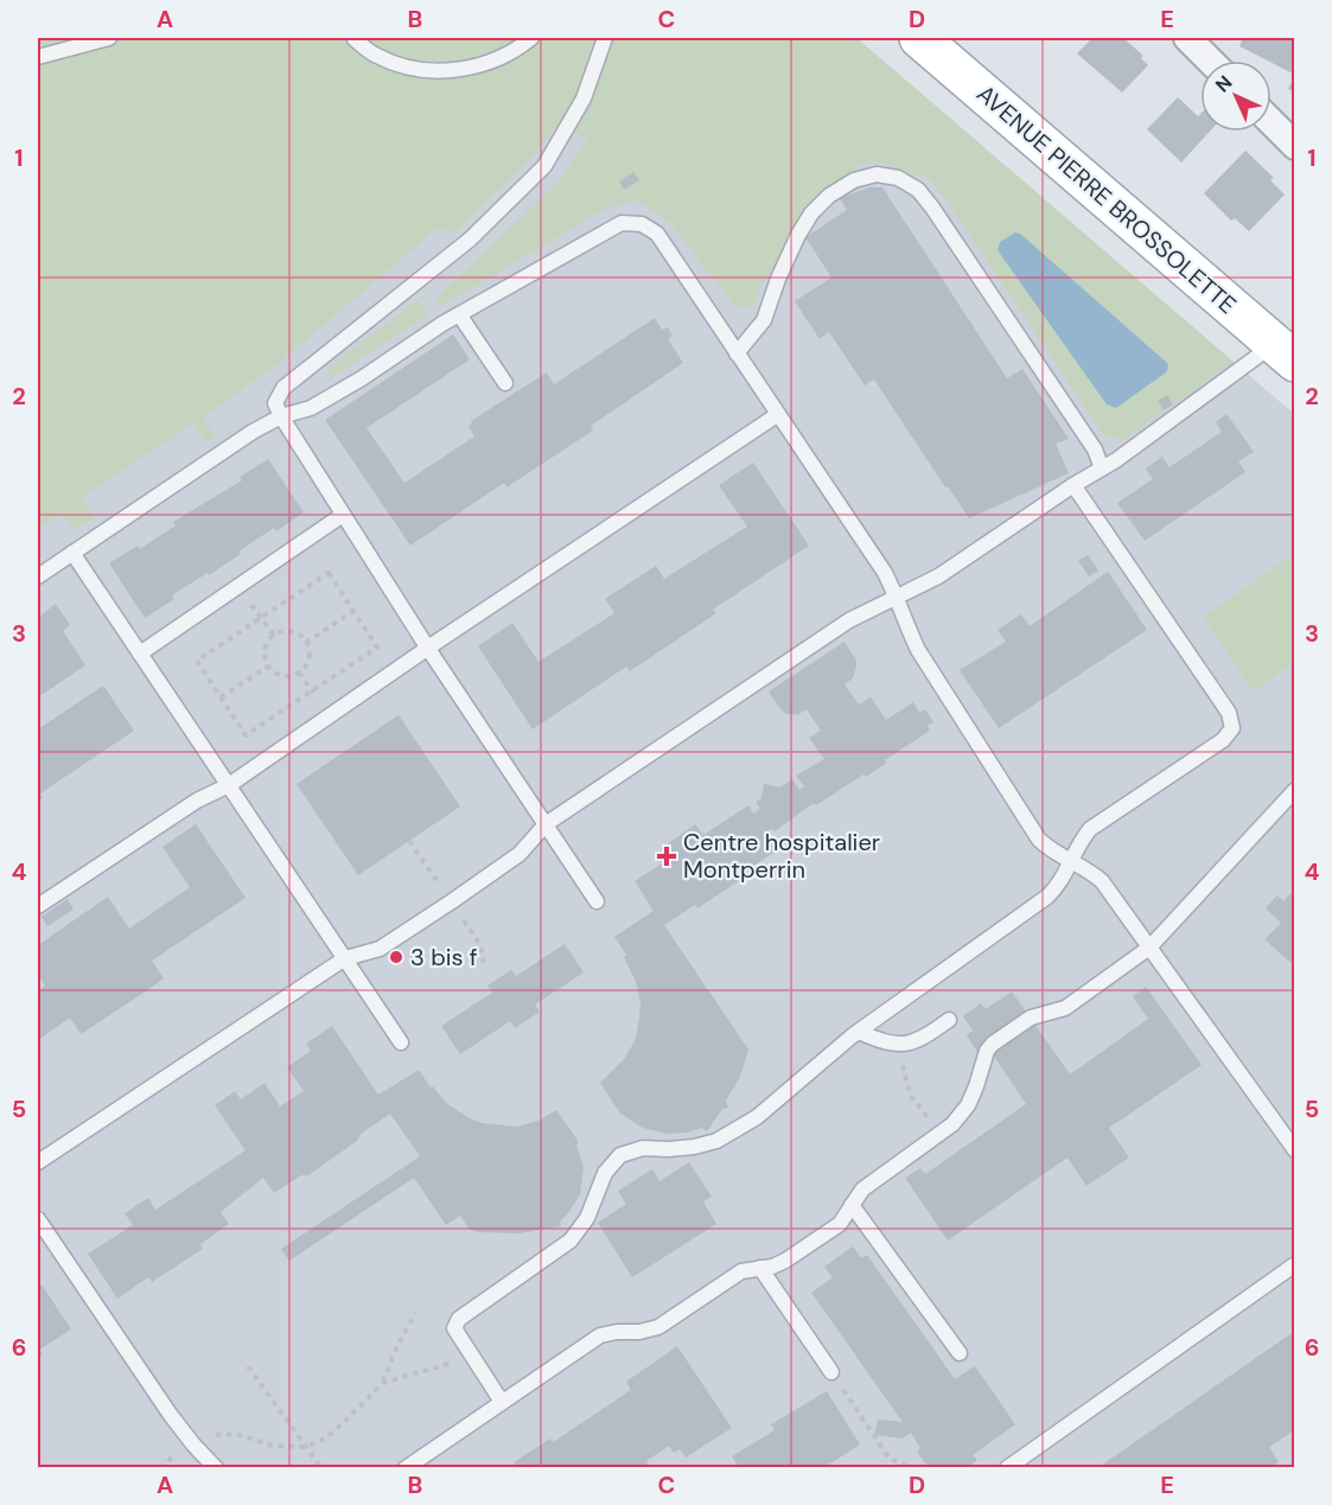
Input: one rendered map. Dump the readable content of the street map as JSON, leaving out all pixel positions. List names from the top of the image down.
{
  "streets": {
    "main road": ["AVENUE PIERRE BROSSOLETTE"]
  },
  "places": {
    "health": ["Centre hospitalier Montperrin"],
    "other": ["3 bis f"]
  },
  "north": "top left",
  "grid": {
    "columns": [
      "A",
      "B",
      "C",
      "D",
      "E"
    ],
    "rows": [
      "1",
      "2",
      "3",
      "4",
      "5",
      "6"
    ]
  }
}
